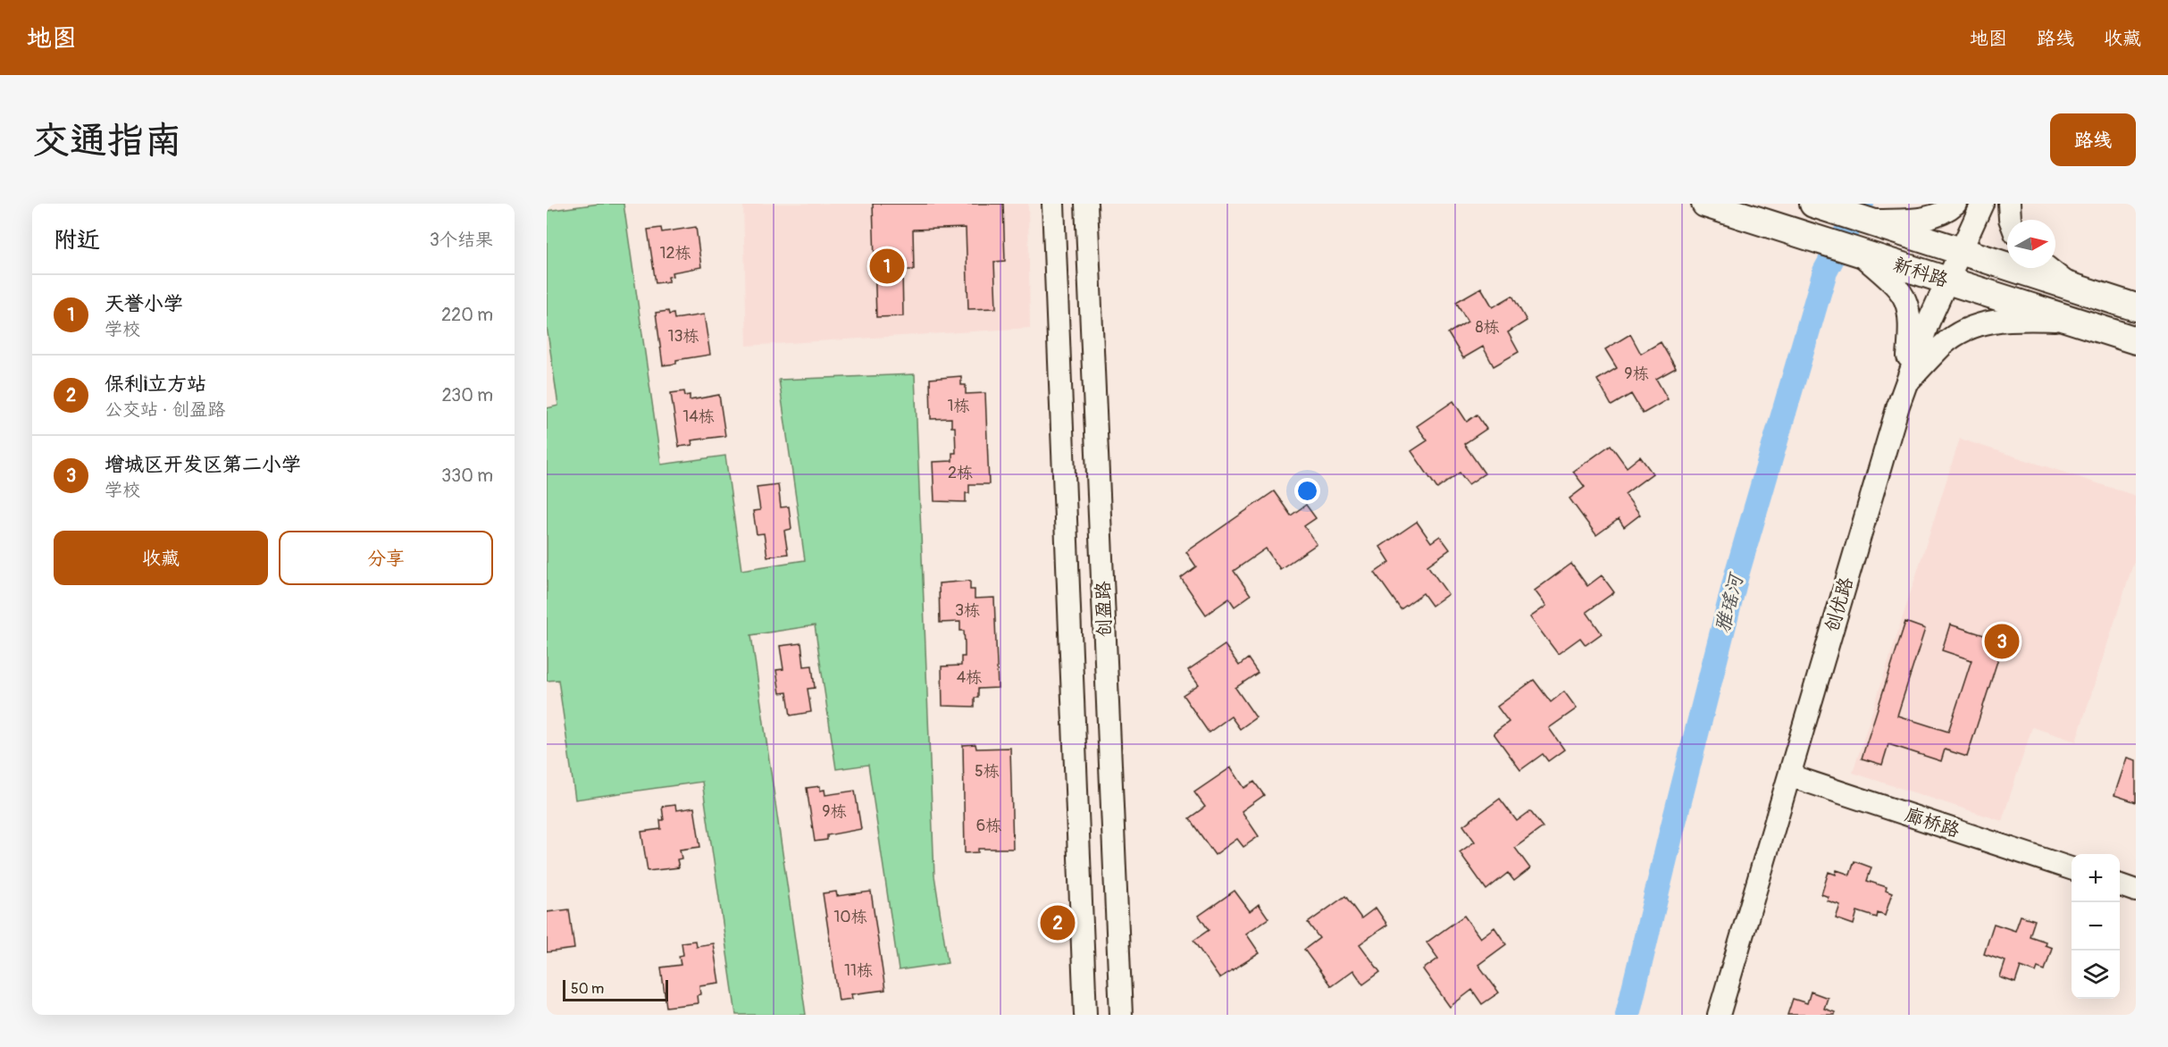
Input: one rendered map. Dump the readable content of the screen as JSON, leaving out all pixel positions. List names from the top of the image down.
{
  "streets": {
    "main road": ["新科路"],
    "street": ["创优路", "创盈路", "廊桥路"]
  },
  "crossings": [
    ["新科路", "创优路"],
    ["创优路", "廊桥路"]
  ],
  "water": ["雅瑶河"],
  "house_numbers": [
    "12栋",
    "8栋",
    "13栋",
    "9栋",
    "1栋",
    "14栋",
    "2栋",
    "3栋",
    "4栋",
    "5栋",
    "9栋",
    "6栋",
    "10栋",
    "11栋"
  ],
  "scale_bar": "50 m",
  "north": "right",
  "page": {
    "header": "地图",
    "nav": ["地图", "路线", "收藏"],
    "buttons": [
      "路线",
      ["收藏", "分享"]
    ],
    "title": "交通指南",
    "heading": ["附近", "3个结果"],
    "pins": ["1", "3", "2"],
    "list": [
      {
        "mark": "1",
        "name": "天誉小学",
        "note": "学校",
        "value": "220 m"
      },
      {
        "mark": "2",
        "name": "保利i立方站",
        "note": "公交站 · 创盈路",
        "value": "230 m"
      },
      {
        "mark": "3",
        "name": "增城区开发区第二小学",
        "note": "学校",
        "value": "330 m"
      }
    ],
    "map_buttons": ["+", "−"],
    "scale": "50 m"
  }
}
